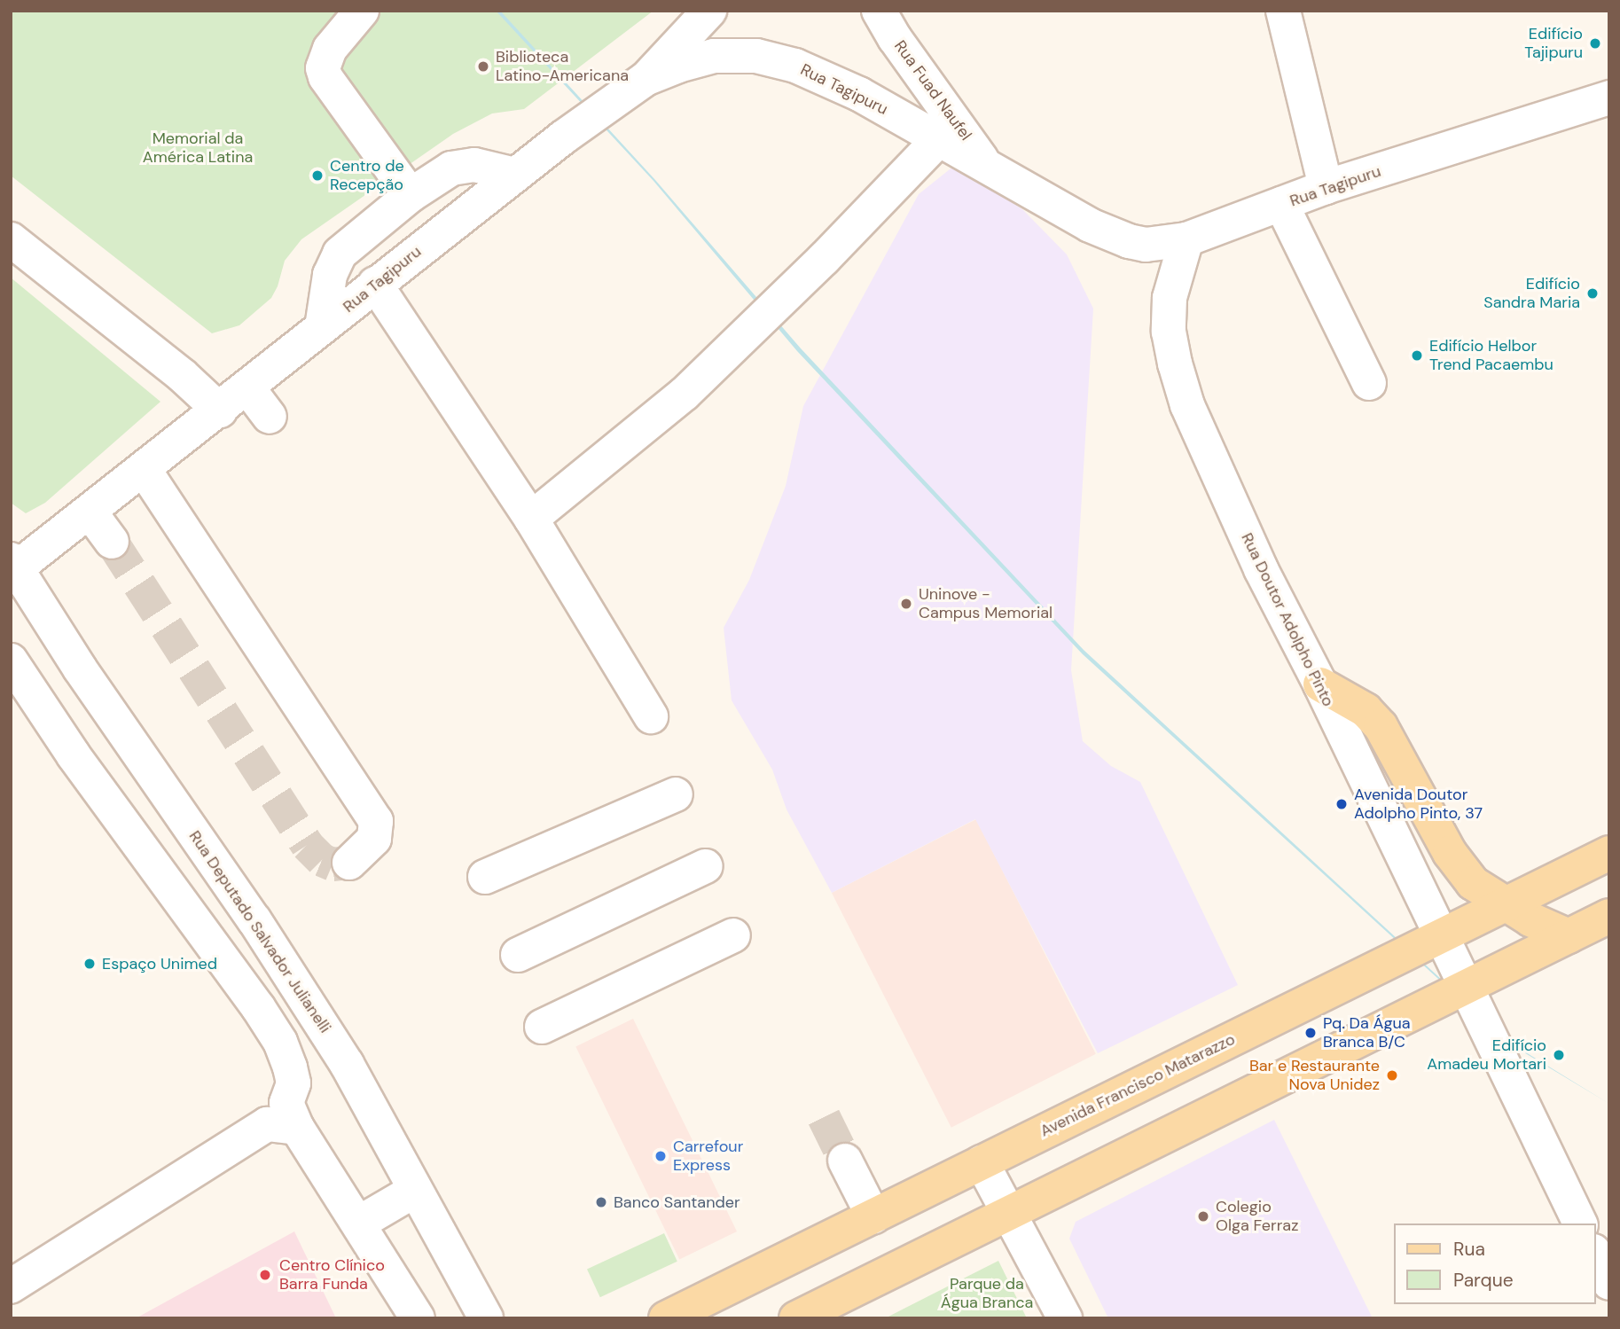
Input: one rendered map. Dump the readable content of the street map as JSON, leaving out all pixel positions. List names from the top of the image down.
{
  "streets": {
    "main road": ["Avenida Francisco Matarazzo"],
    "street": [
      "Rua Tagipuru",
      "Rua Fuad Naufel",
      "Rua Doutor Adolpho Pinto",
      "Rua Deputado Salvador Julianelli"
    ]
  },
  "crossings": [
    ["Rua Tagipuru", "Rua Fuad Naufel"],
    ["Rua Tagipuru", "Rua Doutor Adolpho Pinto"],
    ["Rua Tagipuru", "Rua Deputado Salvador Julianelli"],
    ["Rua Doutor Adolpho Pinto", "Avenida Francisco Matarazzo"]
  ],
  "parks": ["Memorial da América Latina", "Parque da Água Branca"],
  "places": [
    "Edifício Tajipuru",
    "Biblioteca Latino-Americana",
    "Centro de Recepção",
    "Edifício Sandra Maria",
    "Edifício Helbor Trend Pacaembu",
    "Uninove - Campus Memorial",
    "Avenida Doutor Adolpho Pinto, 37",
    "Espaço Unimed",
    "Pq. Da Água Branca B/C",
    "Edifício Amadeu Mortari",
    "Bar e Restaurante Nova Unidez",
    "Carrefour Express",
    "Banco Santander",
    "Colegio Olga Ferraz",
    "Centro Clínico Barra Funda"
  ],
  "legend": ["Rua", "Parque"]
}
